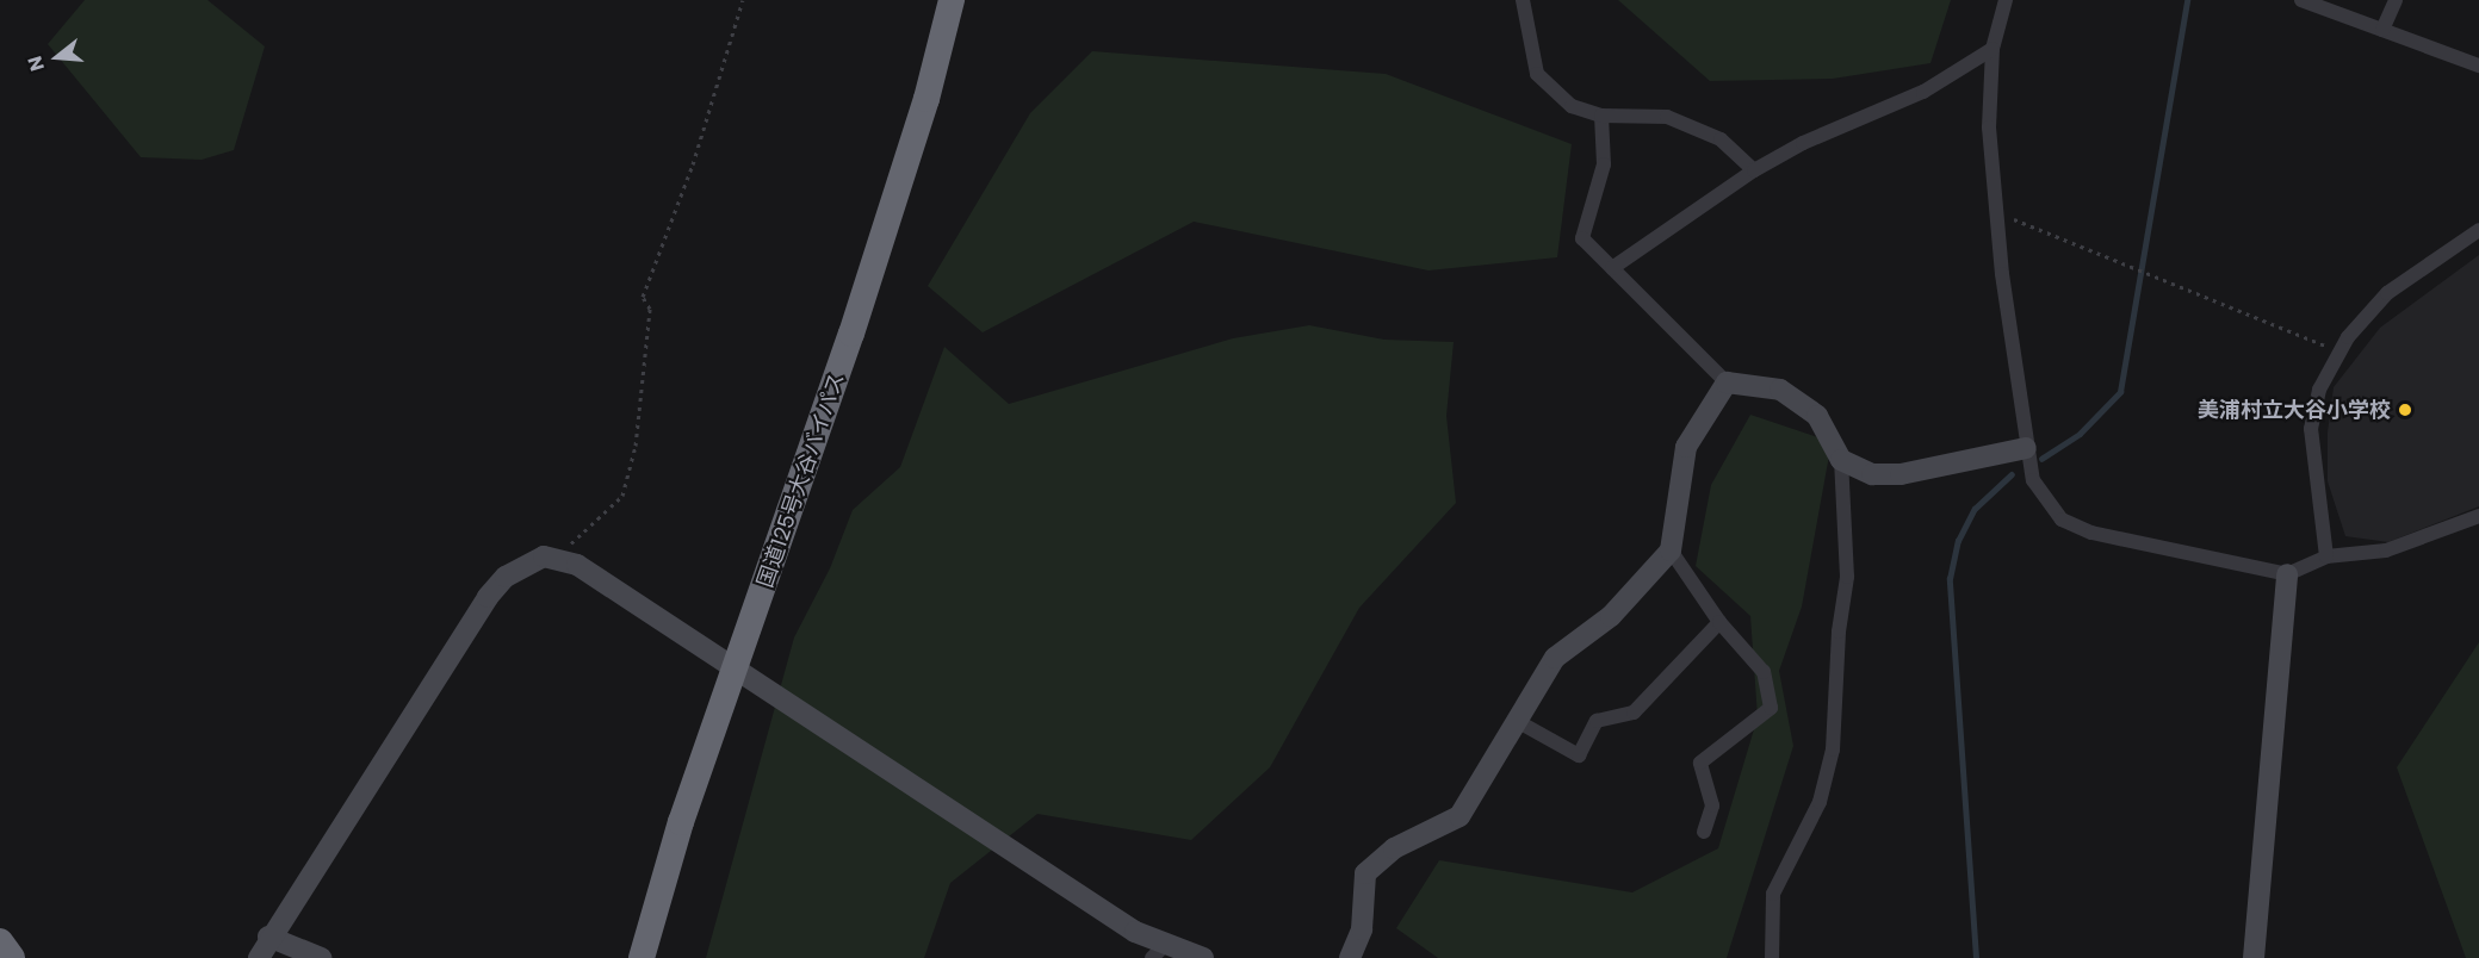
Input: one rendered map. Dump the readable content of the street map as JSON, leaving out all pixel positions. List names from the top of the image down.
{
  "streets": {
    "highway": ["国道125号大谷バイパス"]
  },
  "places": ["美浦村立大谷小学校"],
  "north": "left"
}
